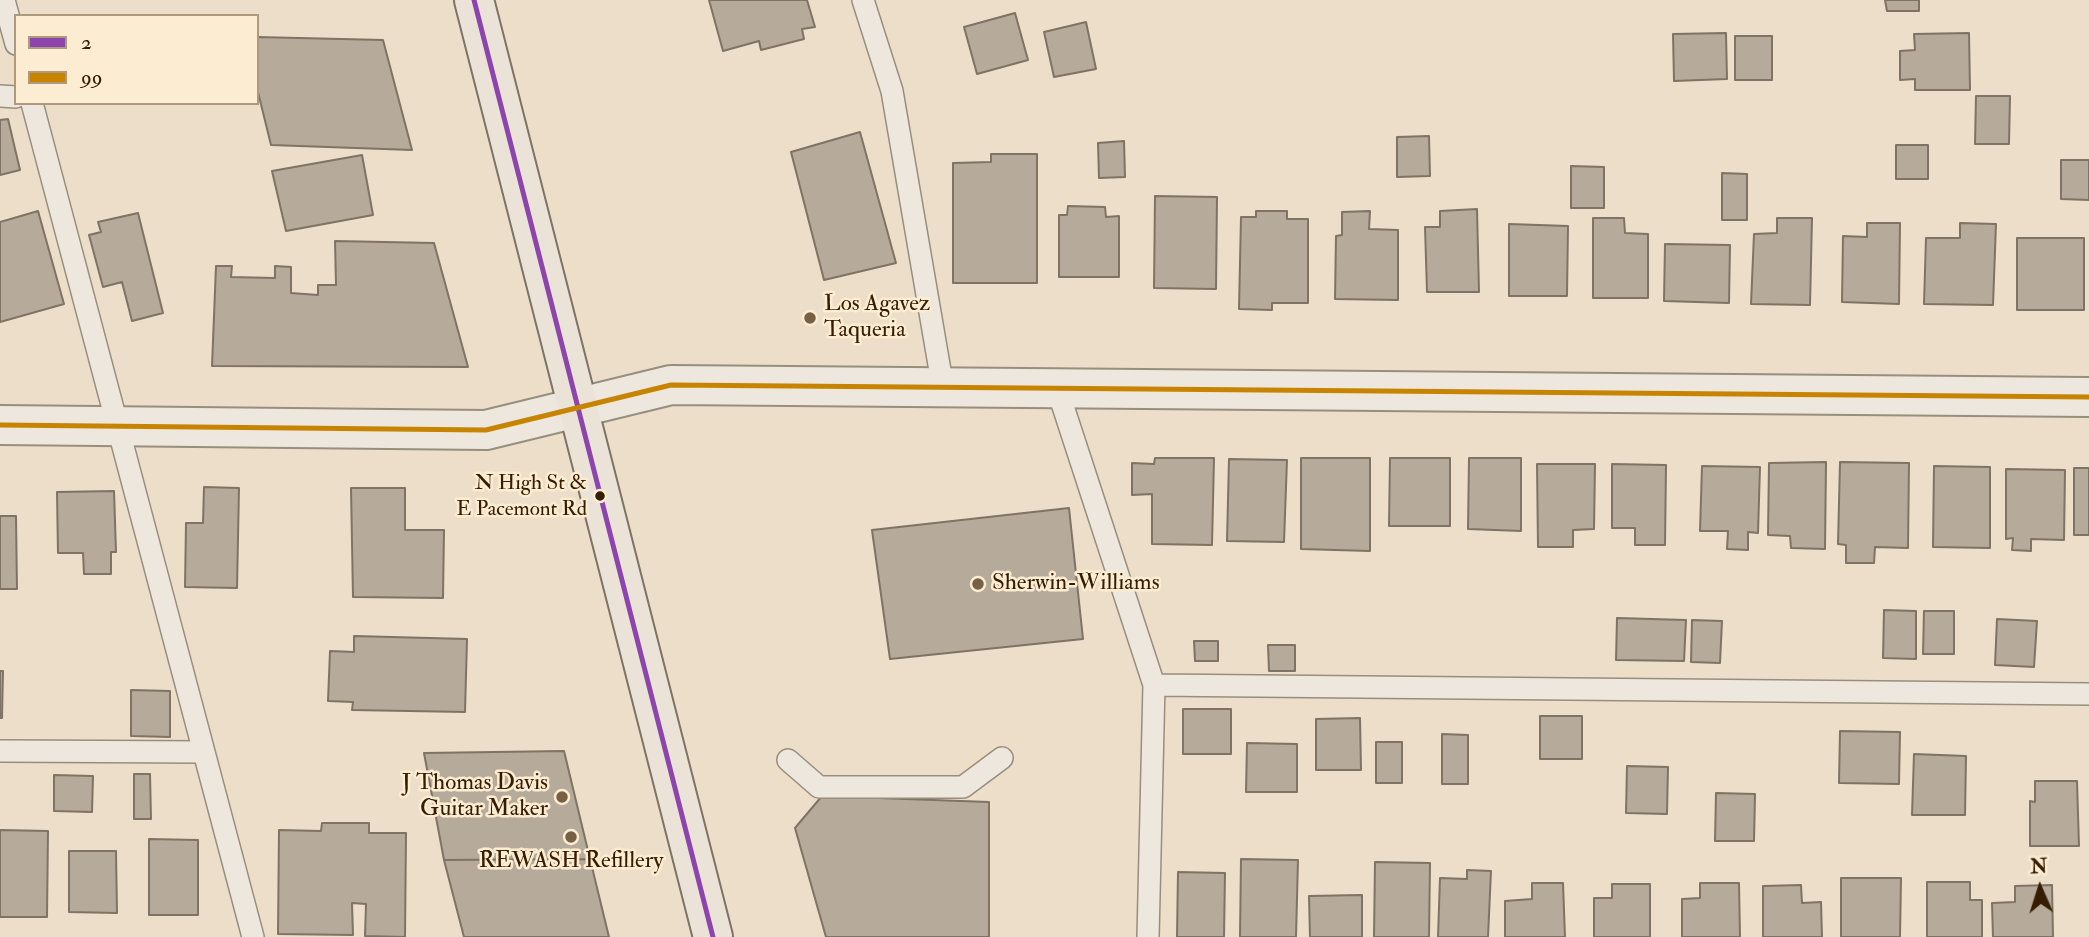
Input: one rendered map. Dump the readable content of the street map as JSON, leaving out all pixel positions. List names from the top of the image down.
{
  "places": [
    "Los Agavez Taqueria",
    "N High St & E Pacemont Rd",
    "Sherwin-Williams",
    "J Thomas Davis Guitar Maker",
    "REWASH Refillery"
  ],
  "lines": ["transit line 2", "transit line 99"],
  "legend": ["2", "99"],
  "north": "top"
}
